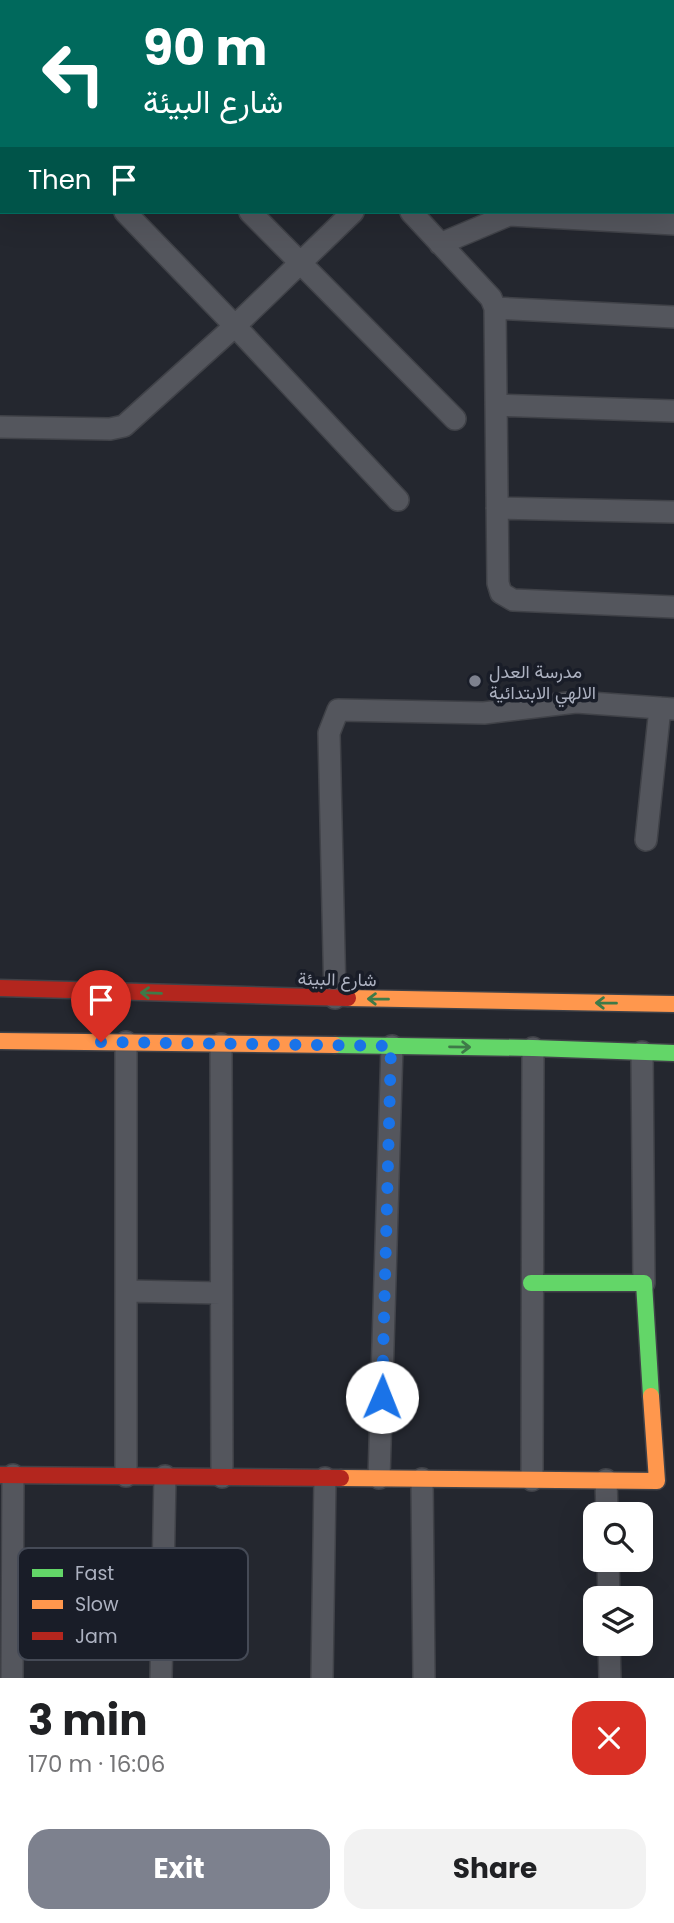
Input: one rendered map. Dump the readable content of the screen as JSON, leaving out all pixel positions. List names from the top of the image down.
{
  "streets": {
    "street": ["شارع البيئة"]
  },
  "places": ["مدرسة العدل الالهي الابتدائية"],
  "legend": ["Fast", "Slow", "Jam"],
  "page": {
    "turn": ["90 m", "شارع البيئة"],
    "then": "Then",
    "heading": ["3 min", "170 m · 16:06"],
    "buttons": ["Exit", "Share"]
  }
}
